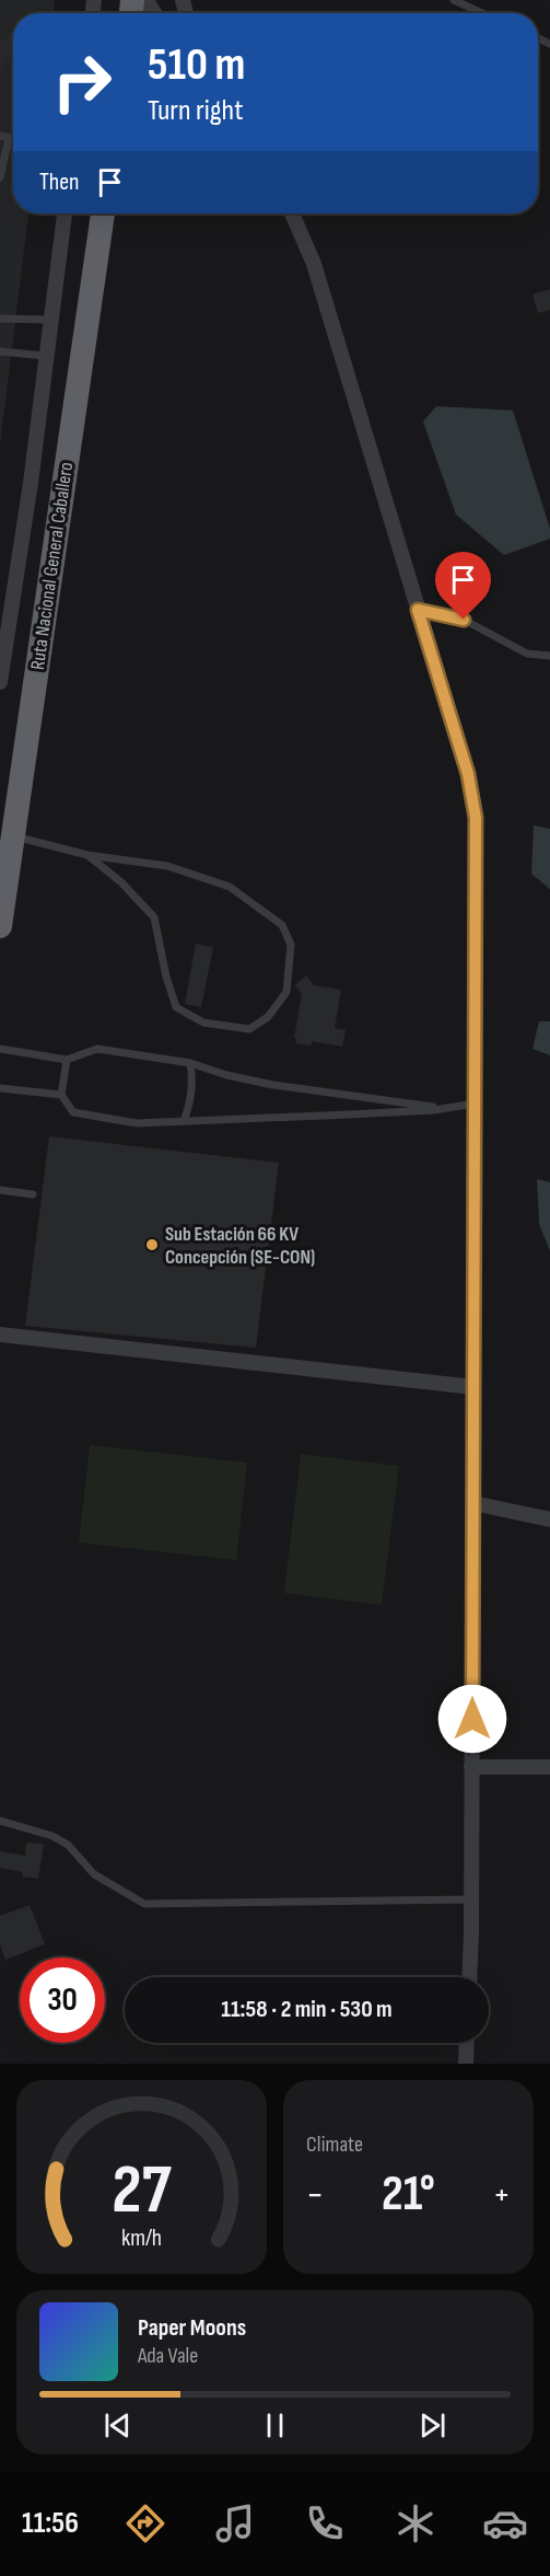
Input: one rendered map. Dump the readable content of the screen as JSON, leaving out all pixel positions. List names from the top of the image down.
{
  "streets": {
    "highway": ["Ruta Nacional General Caballero"]
  },
  "places": ["Sub Estación 66 KV Concepción (SE-CON)"],
  "page": {
    "turn": ["510 m", "Turn right"],
    "then": "Then",
    "limit": "30",
    "trip": "11:58 · 2 min · 530 m",
    "tile": "Climate",
    "heat": ["−", "21°", "+"],
    "song": ["Paper Moons", "Ada Vale"],
    "tabs": "11:56",
    "gauge": ["27", "km/h"]
  }
}
